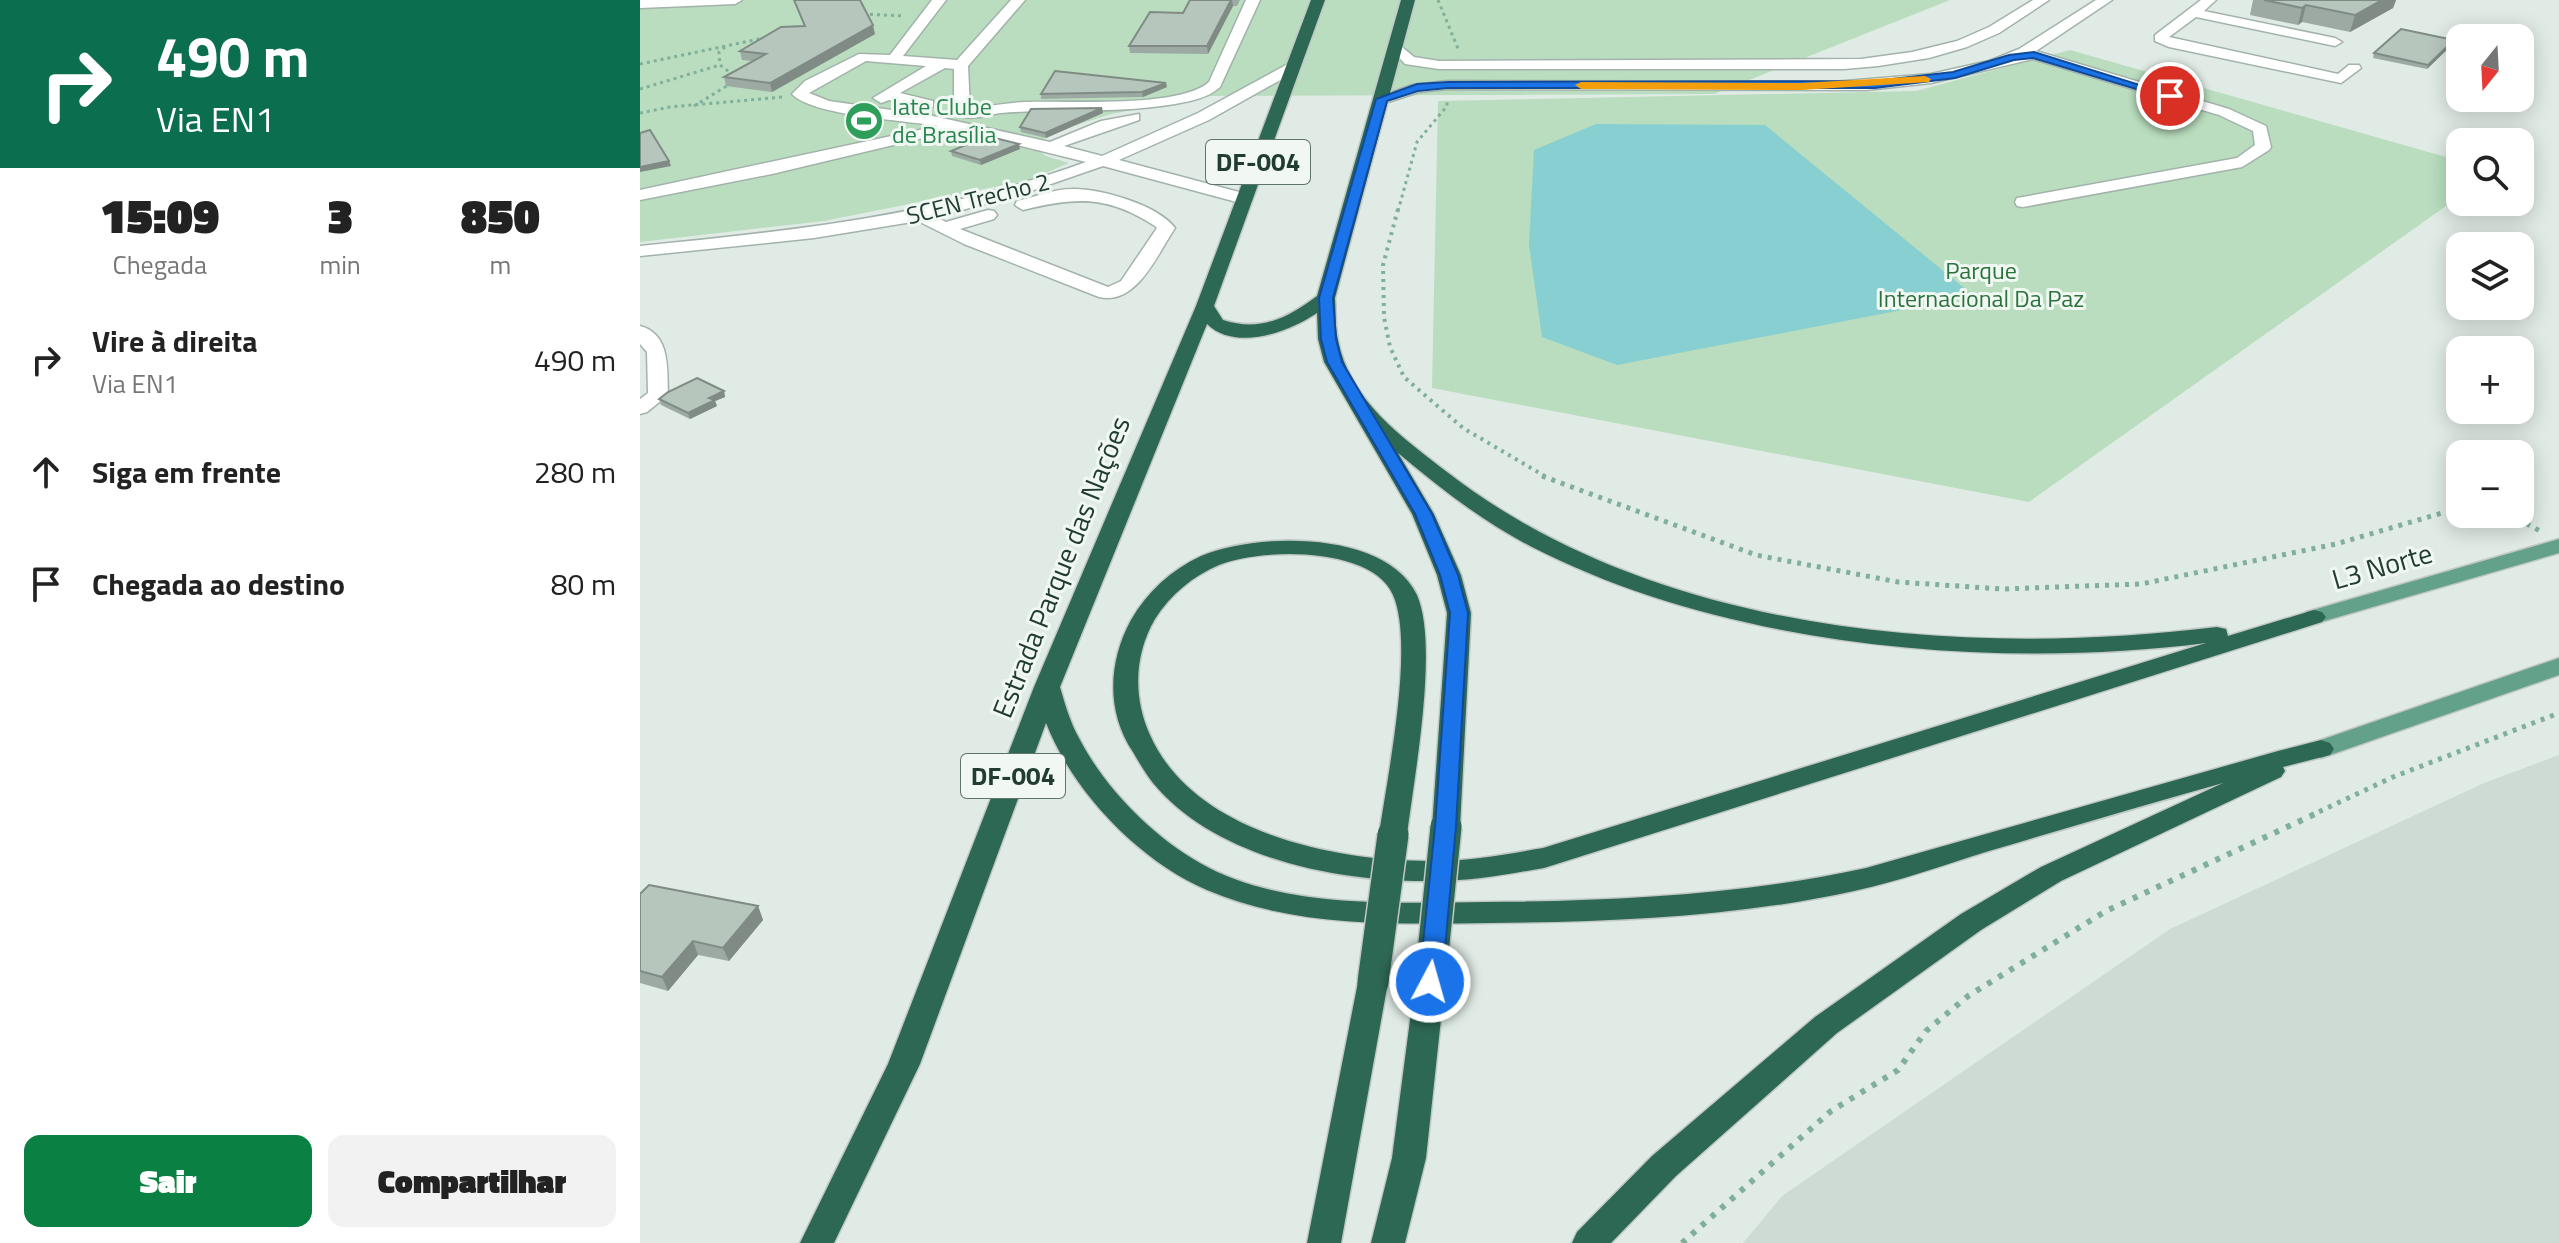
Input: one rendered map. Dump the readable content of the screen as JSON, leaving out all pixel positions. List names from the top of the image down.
{
  "streets": {
    "highway": ["DF-004", "Estrada Parque das Nações"],
    "main road": ["L3 Norte"],
    "street": ["SCEN Trecho 2"]
  },
  "crossings": [
    ["SCEN Trecho 2", "Estrada Parque das Nações"]
  ],
  "parks": ["Parque Internacional Da Paz"],
  "places": {
    "sports": ["Iate Clube de Brasília"]
  },
  "north": "bottom",
  "page": {
    "turn": ["490 m", "Via EN1"],
    "map_buttons": ["+", "−"],
    "eta": [
      "15:09",
      "Chegada",
      "3",
      "min",
      "850",
      "m"
    ],
    "list": [
      {
        "name": "Vire à direita",
        "note": "Via EN1",
        "value": "490 m"
      },
      {
        "name": "Siga em frente",
        "value": "280 m"
      },
      {
        "name": "Chegada ao destino",
        "value": "80 m"
      }
    ],
    "buttons": ["Sair", "Compartilhar"]
  }
}
